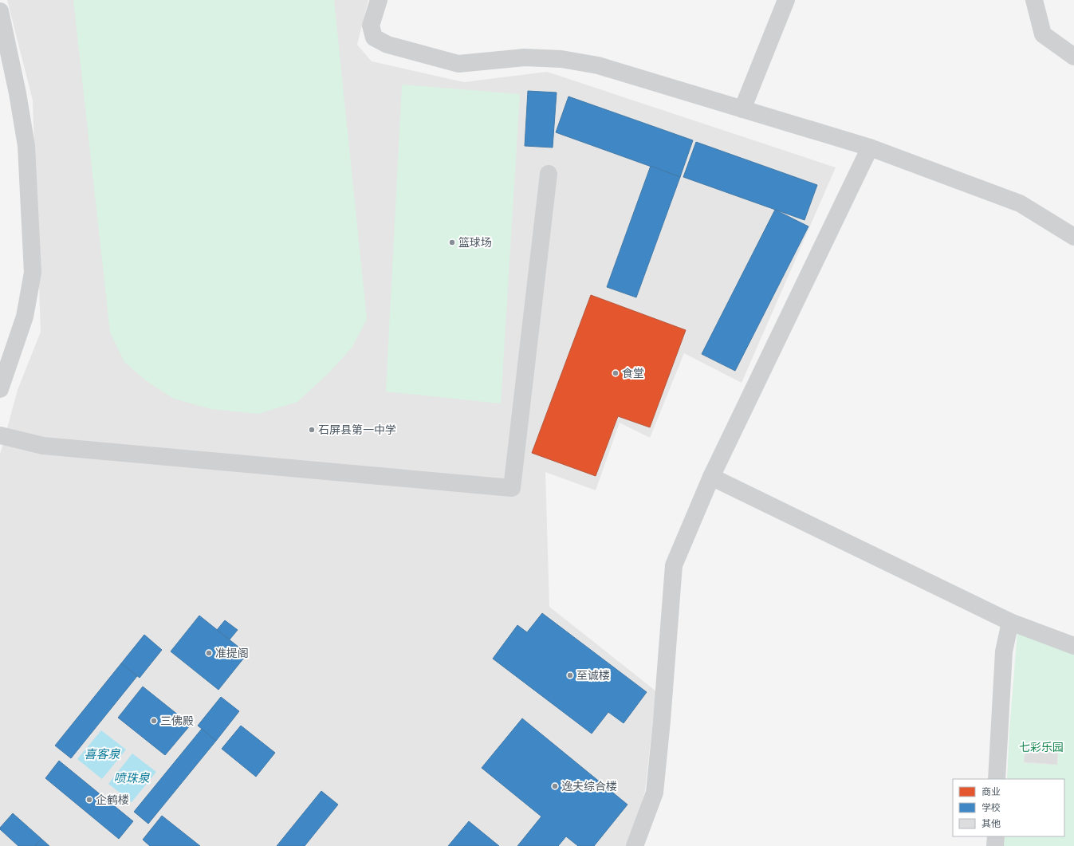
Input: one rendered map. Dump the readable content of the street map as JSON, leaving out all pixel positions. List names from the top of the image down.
{
  "water": ["喜客泉", "喷珠泉"],
  "parks": ["七彩乐园"],
  "places": [
    "篮球场",
    "食堂",
    "石屏县第一中学",
    "准提阁",
    "至诚楼",
    "三佛殿",
    "逸夫综合楼",
    "企鹤楼"
  ],
  "legend": ["商业", "学校", "其他"]
}
